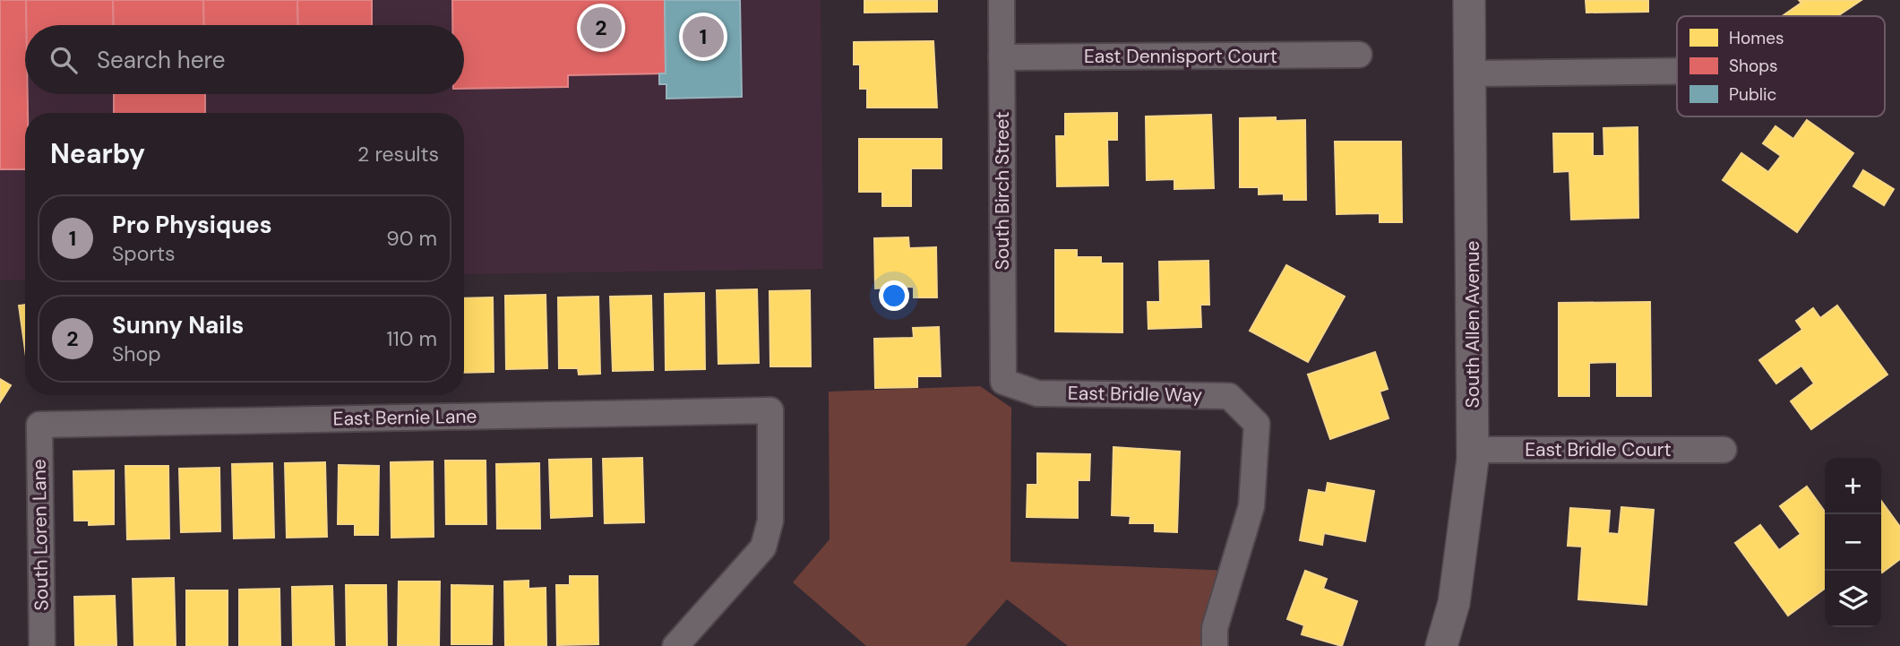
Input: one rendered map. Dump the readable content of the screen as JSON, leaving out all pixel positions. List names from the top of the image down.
{
  "streets": {
    "street": [
      "East Dennisport Court",
      "South Birch Street",
      "South Allen Avenue",
      "East Bridle Way",
      "East Bernie Lane",
      "East Bridle Court",
      "South Loren Lane"
    ]
  },
  "crossings": [
    ["East Dennisport Court", "South Birch Street"],
    ["South Birch Street", "East Bridle Way"],
    ["South Allen Avenue", "East Bridle Court"],
    ["East Bernie Lane", "South Loren Lane"]
  ],
  "legend": ["Homes", "Shops", "Public"],
  "page": {
    "pins": ["2", "1"],
    "search": "Search here",
    "heading": ["Nearby", "2 results"],
    "list": [
      {
        "mark": "1",
        "name": "Pro Physiques",
        "note": "Sports",
        "value": "90 m"
      },
      {
        "mark": "2",
        "name": "Sunny Nails",
        "note": "Shop",
        "value": "110 m"
      }
    ],
    "map_buttons": ["+", "−"]
  }
}
